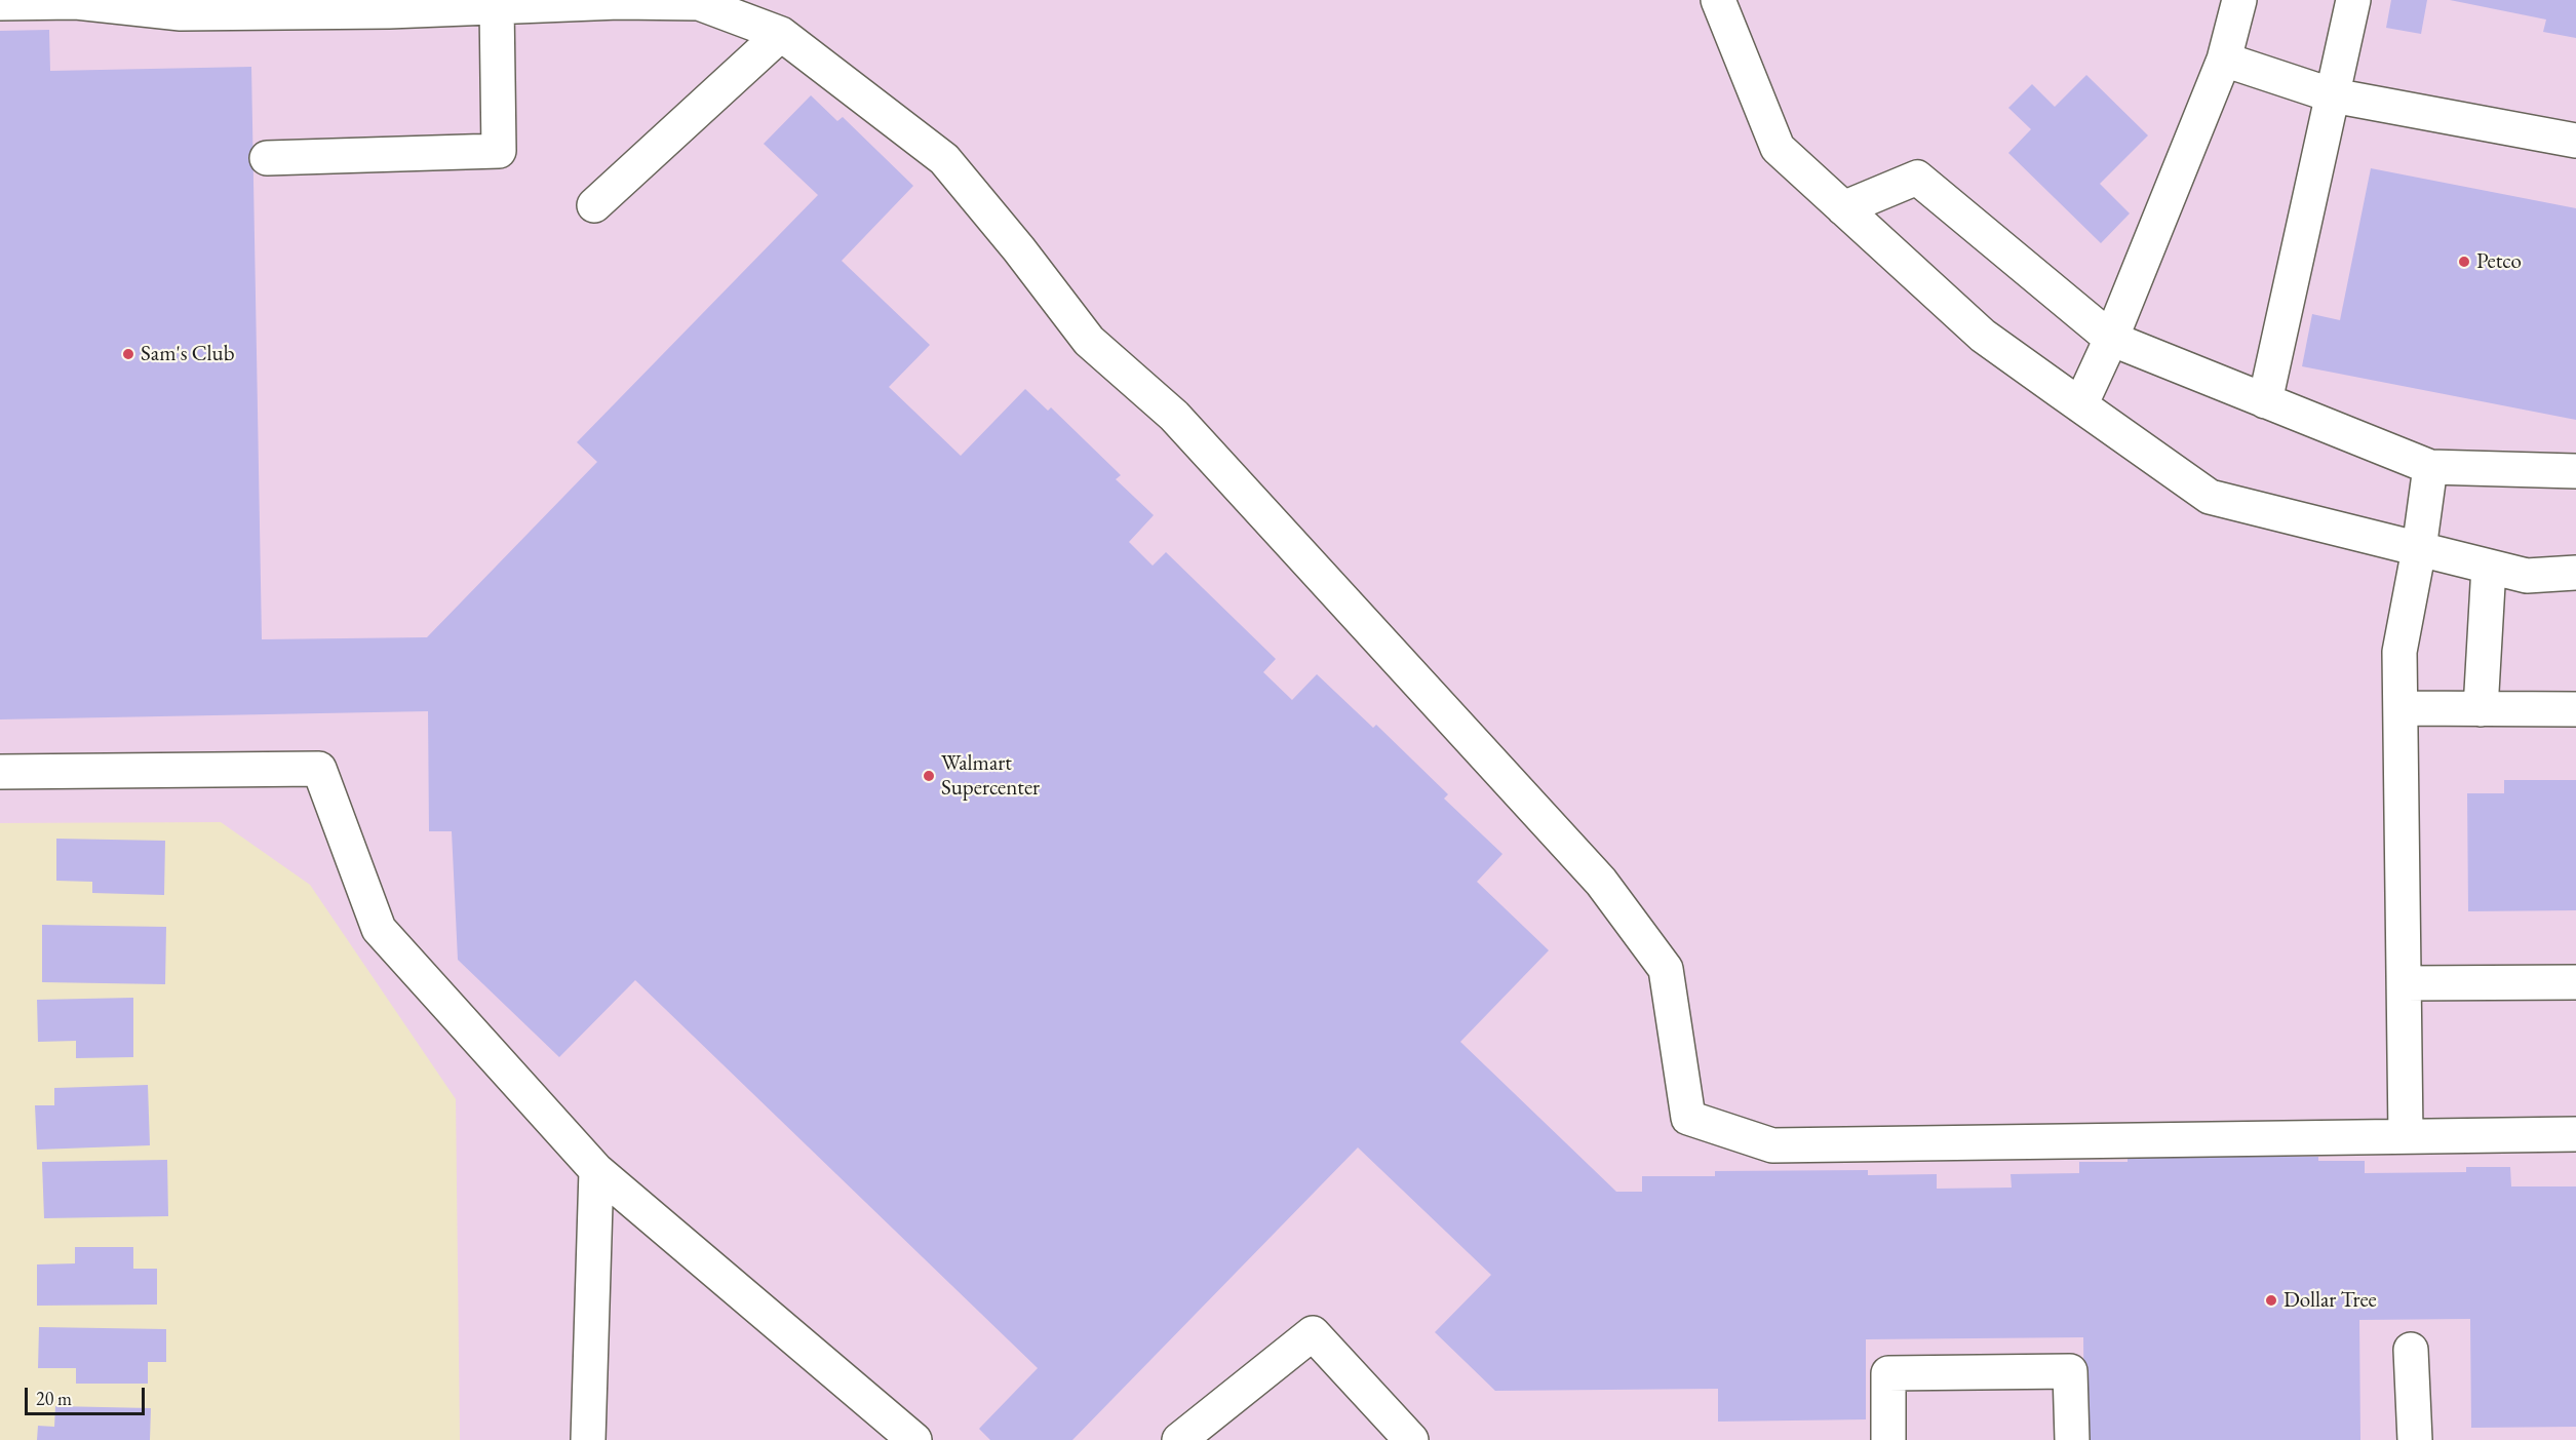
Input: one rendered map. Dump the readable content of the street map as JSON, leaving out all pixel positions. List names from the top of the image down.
{
  "places": [
    "Petco",
    "Sam's Club",
    "Walmart Supercenter",
    "Dollar Tree"
  ],
  "scale_bar": "20 m"
}
